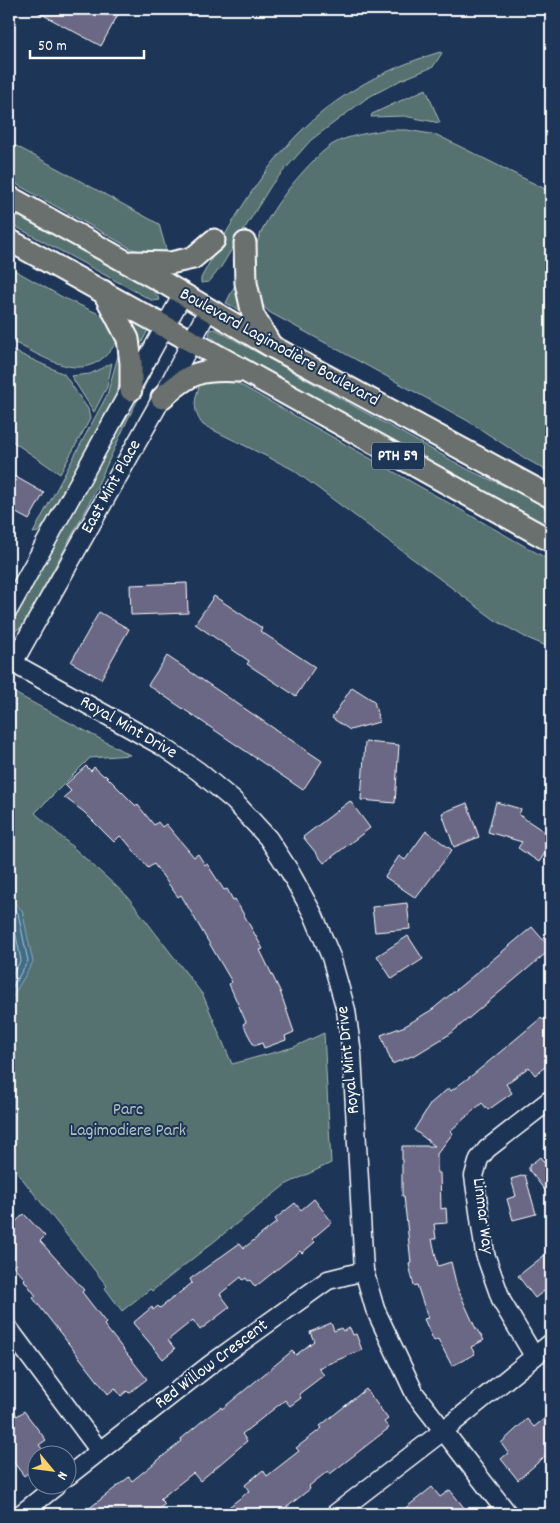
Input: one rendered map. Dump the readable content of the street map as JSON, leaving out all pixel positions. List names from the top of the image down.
{
  "streets": {
    "main road": ["Boulevard Lagimodière Boulevard", "PTH 59"],
    "street": [
      "East Mint Place",
      "Royal Mint Drive",
      "Linmar Way",
      "Red Willow Crescent"
    ]
  },
  "crossings": [
    ["Boulevard Lagimodière Boulevard", "East Mint Place"],
    ["East Mint Place", "Royal Mint Drive"],
    ["Royal Mint Drive", "Red Willow Crescent"]
  ],
  "parks": ["Parc Lagimodiere Park"],
  "scale_bar": "50 m",
  "north": "bottom right"
}
